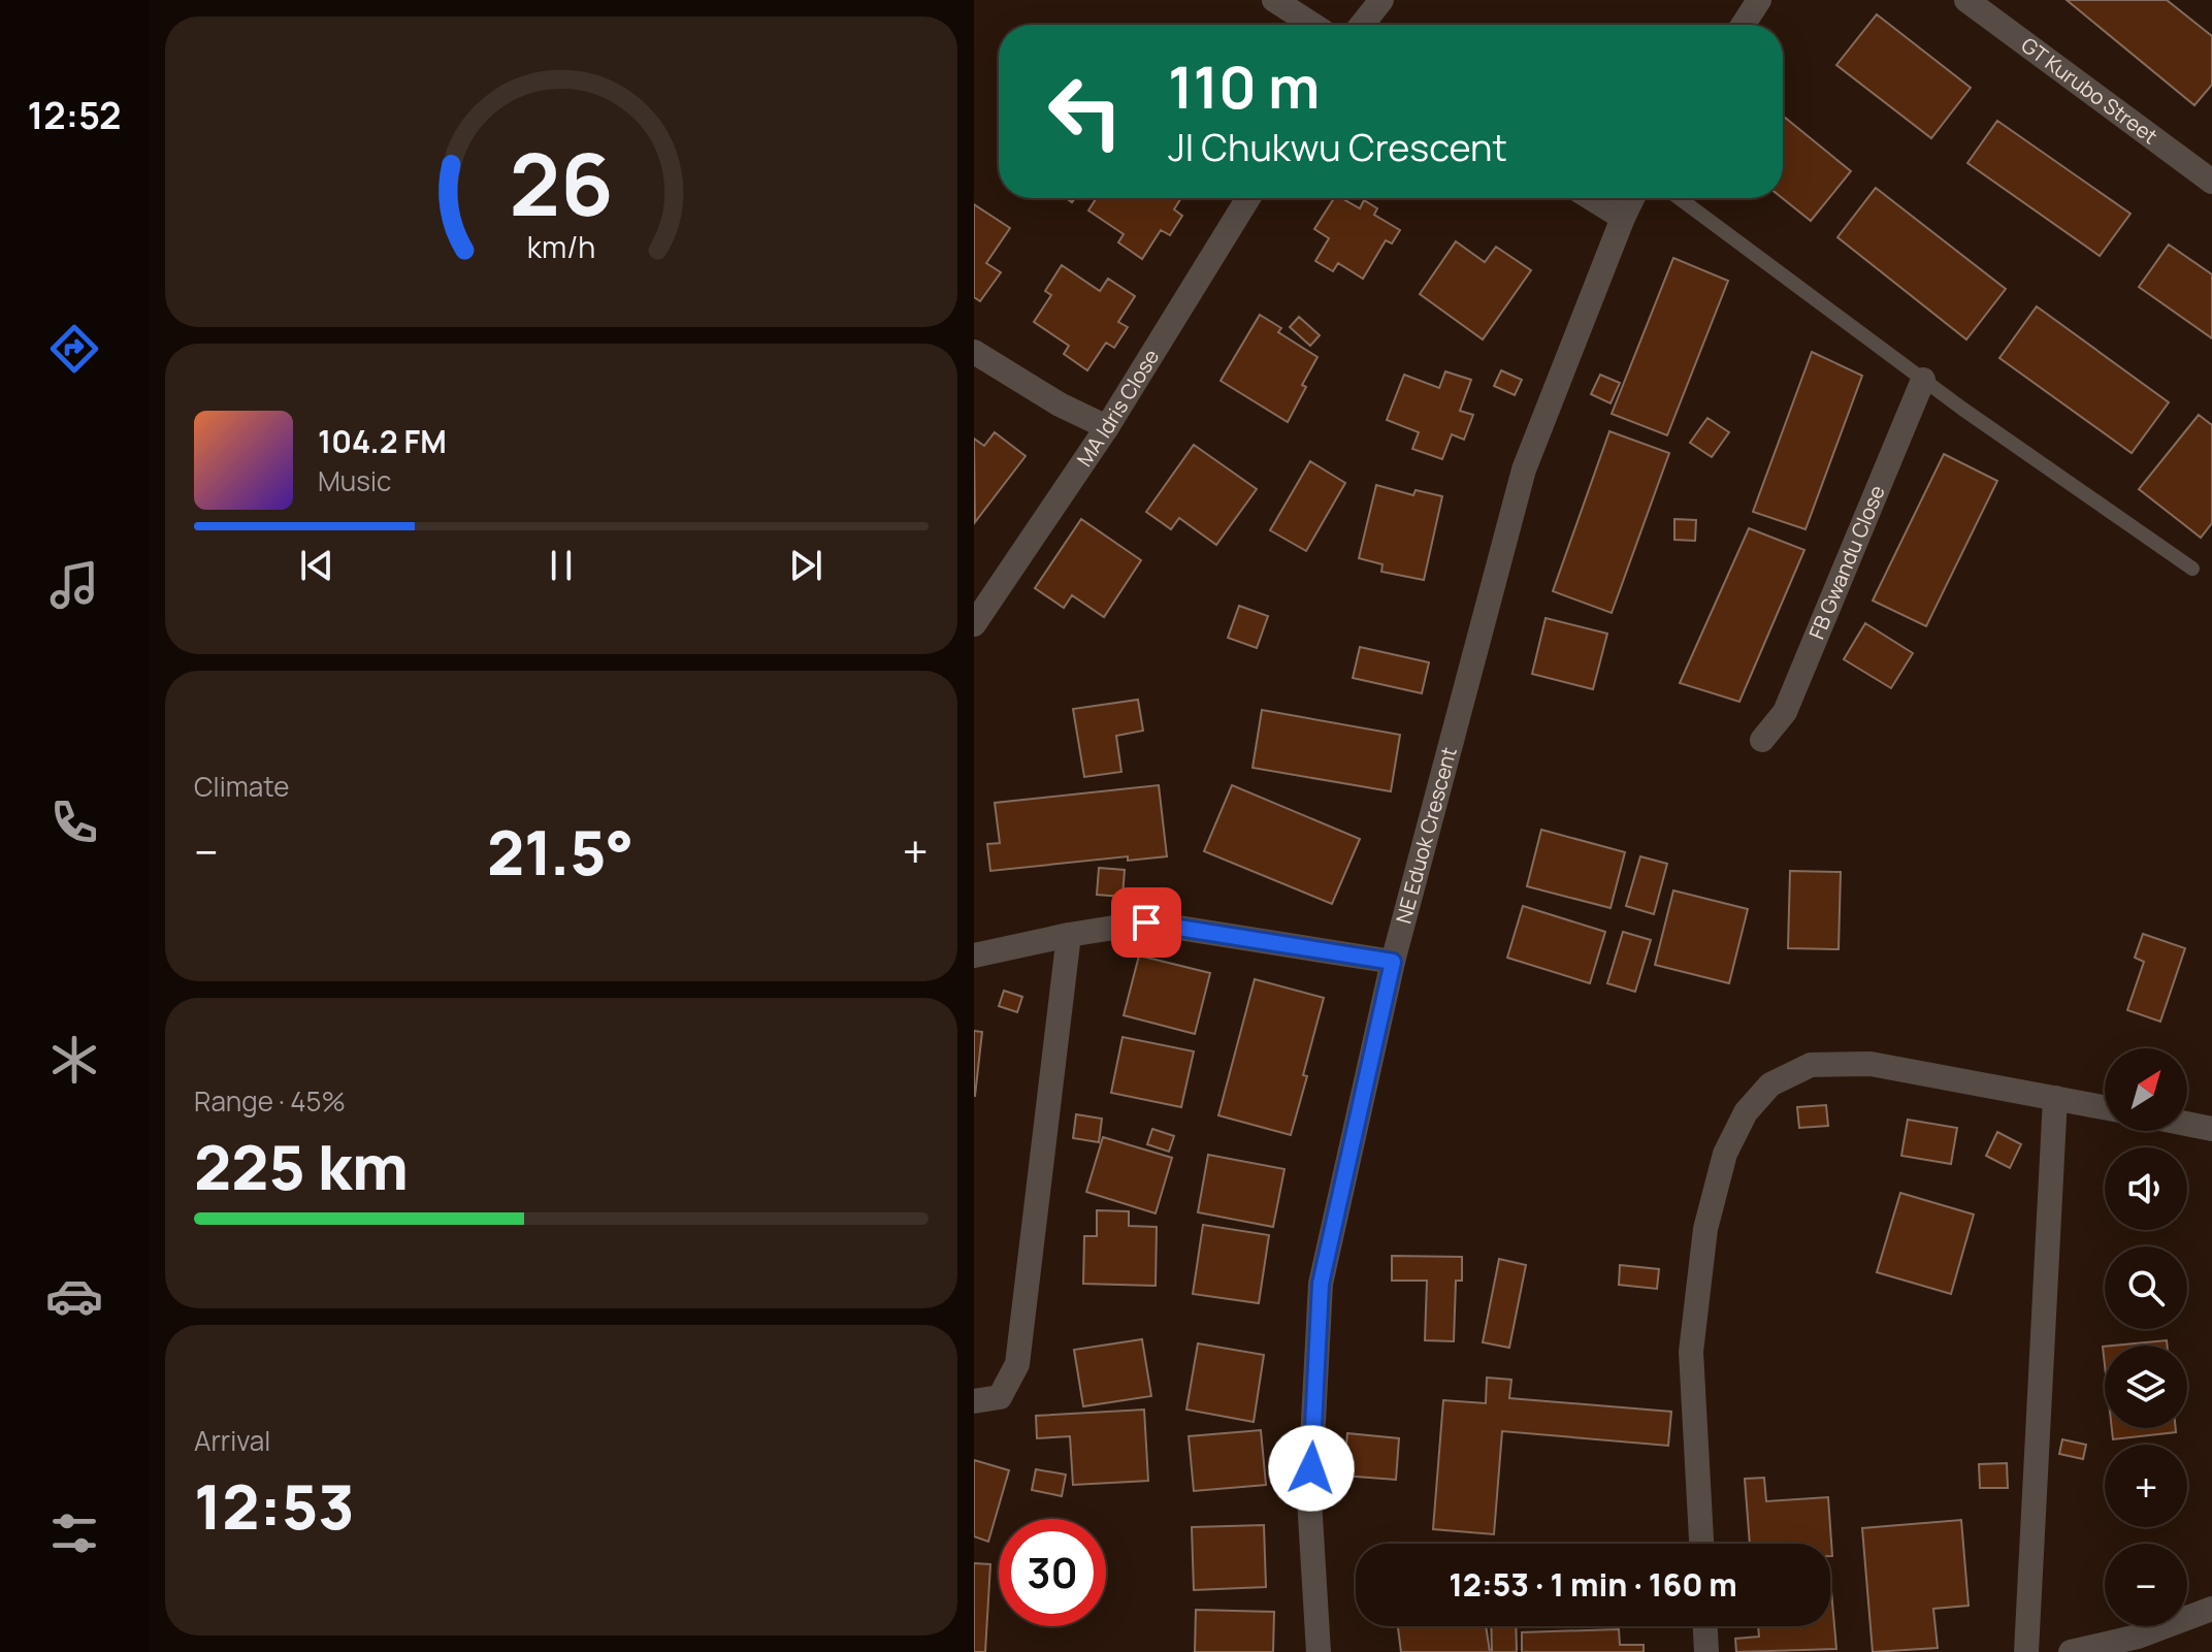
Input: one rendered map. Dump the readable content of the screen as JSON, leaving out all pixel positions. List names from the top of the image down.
{
  "streets": {
    "street": [
      "GT Kurubo Street",
      "MA Idris Close",
      "FB Gwandu Close",
      "NE Eduok Crescent"
    ]
  },
  "north": "top right",
  "page": {
    "tabs": "12:52",
    "turn": ["110 m", "JI Chukwu Crescent"],
    "song": ["104.2 FM", "Music"],
    "tile": [
      "Climate",
      ["Range · 45%", "225 km"],
      ["Arrival", "12:53"]
    ],
    "heat": ["−", "21.5°", "+"],
    "map_buttons": ["+", "−"],
    "limit": "30",
    "trip": "12:53 · 1 min · 160 m",
    "gauge": ["26", "km/h"]
  }
}
